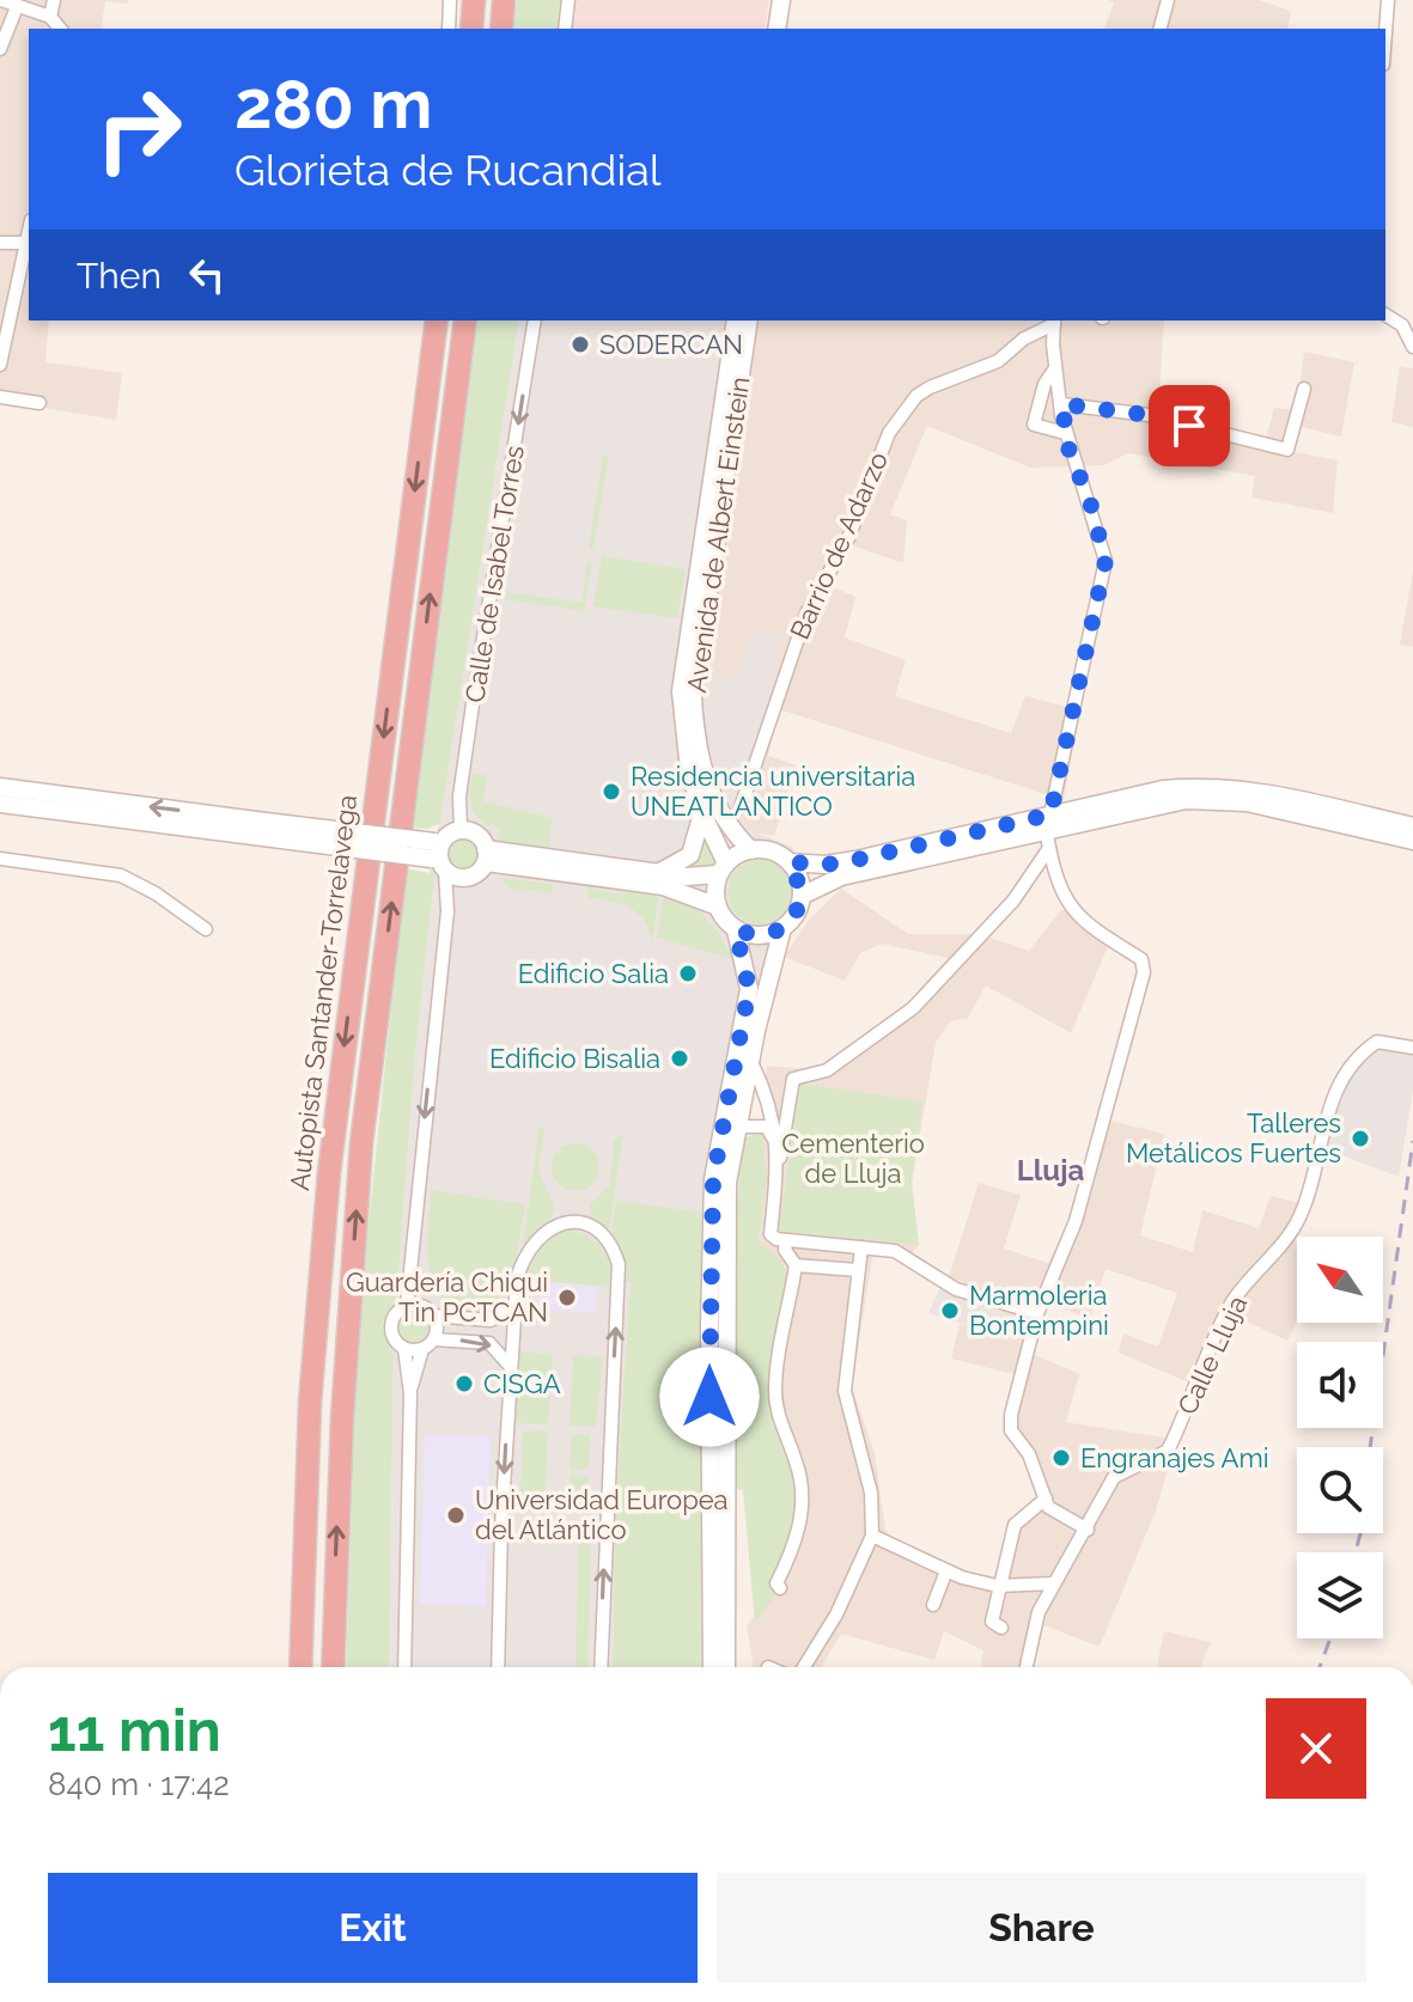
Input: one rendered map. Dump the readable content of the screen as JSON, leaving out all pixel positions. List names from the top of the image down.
{
  "streets": {
    "highway": ["Autopista Santander-Torrelavega"],
    "main road": ["Avenida de Albert Einstein"],
    "street": ["Barrio de Adarzo", "Calle de Isabel Torres", "Calle Lluja"]
  },
  "one_way": ["Calle de Isabel Torres"],
  "districts": ["Lluja"],
  "parks": ["Cementerio de Lluja"],
  "places": [
    "SODERCAN",
    "Residencia universitaria UNEATLANTICO",
    "Edificio Salia",
    "Edificio Bisalia",
    "Talleres Metálicos Fuertes",
    "Guardería Chiqui Tin PCTCAN",
    "Marmoleria Bontempini",
    "CISGA",
    "Engranajes Ami",
    "Universidad Europea del Atlántico"
  ],
  "north": "top left",
  "page": {
    "turn": ["280 m", "Glorieta de Rucandial"],
    "then": "Then",
    "heading": ["11 min", "840 m · 17:42"],
    "buttons": ["Exit", "Share"]
  }
}
